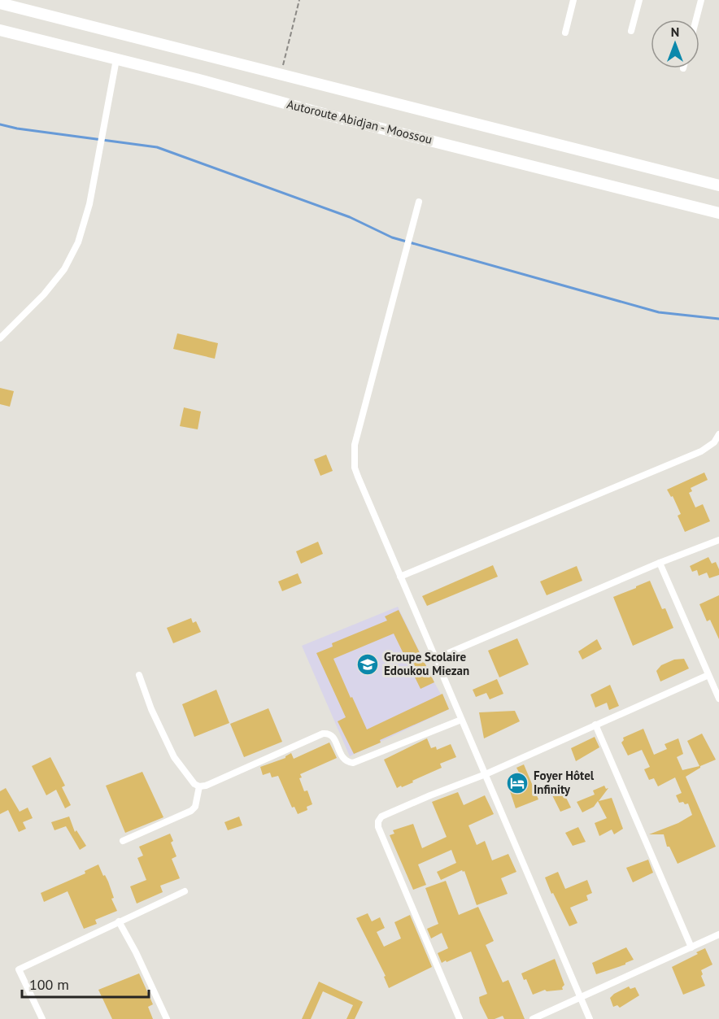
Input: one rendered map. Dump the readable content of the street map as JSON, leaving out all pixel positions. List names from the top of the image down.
{
  "streets": {
    "highway": ["Autoroute Abidjan - Moossou"]
  },
  "places": {
    "school or university": ["Groupe Scolaire Edoukou Miezan"],
    "hotel": ["Foyer Hôtel Infinity"]
  },
  "scale_bar": "100 m",
  "north": "top"
}
